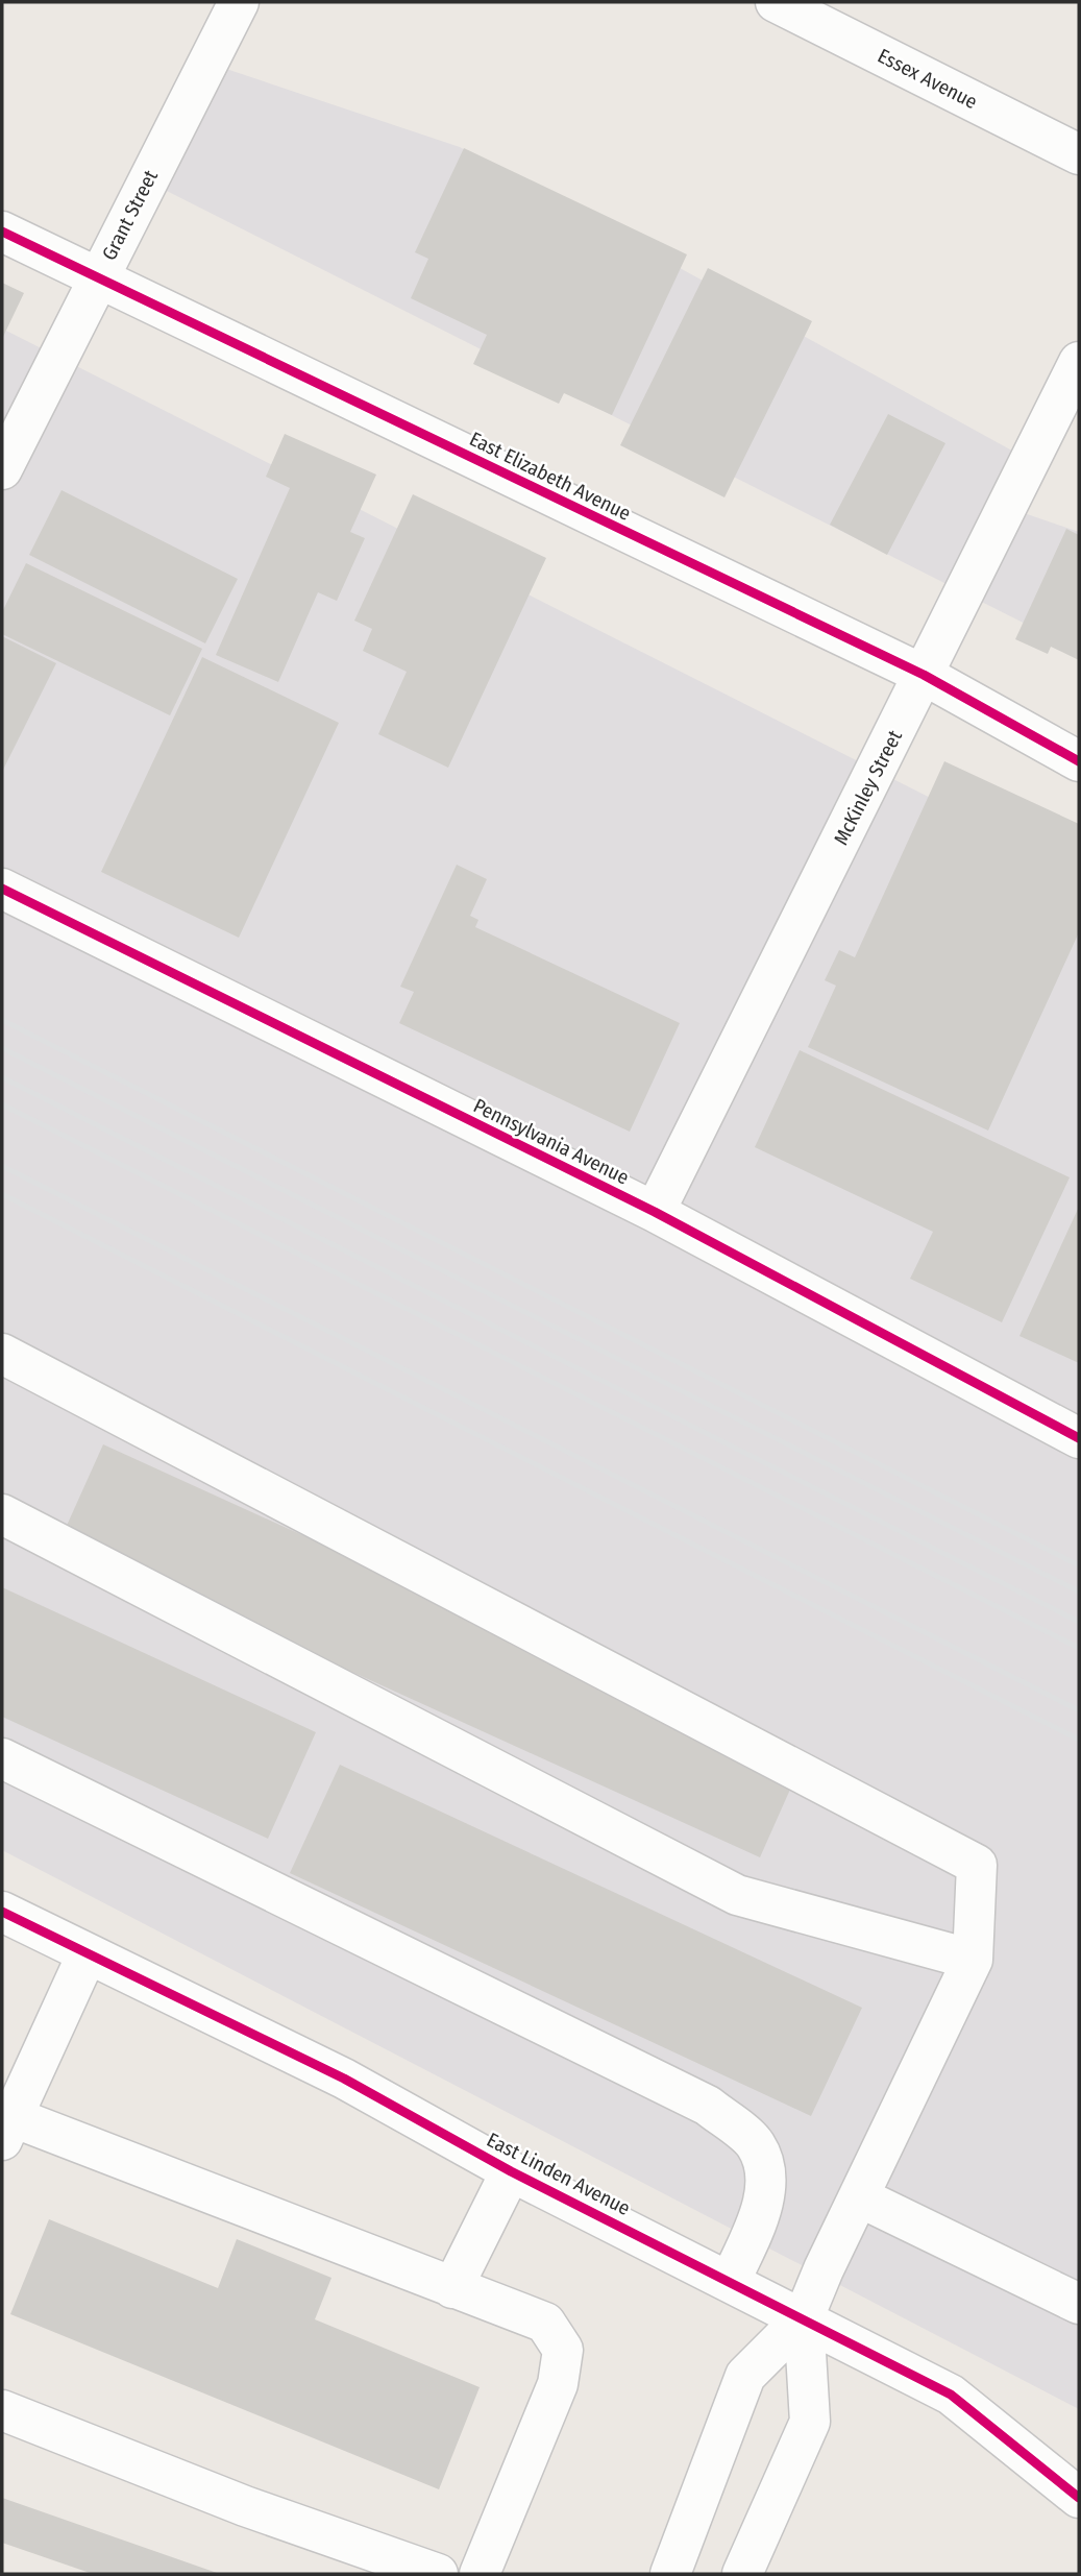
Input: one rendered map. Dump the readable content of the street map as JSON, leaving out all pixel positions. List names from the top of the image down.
{
  "streets": {
    "street": [
      "Essex Avenue",
      "Grant Street",
      "East Elizabeth Avenue",
      "McKinley Street",
      "Pennsylvania Avenue",
      "East Linden Avenue"
    ]
  },
  "crossings": [
    ["Grant Street", "East Elizabeth Avenue"],
    ["East Elizabeth Avenue", "McKinley Street"],
    ["McKinley Street", "Pennsylvania Avenue"]
  ]
}
